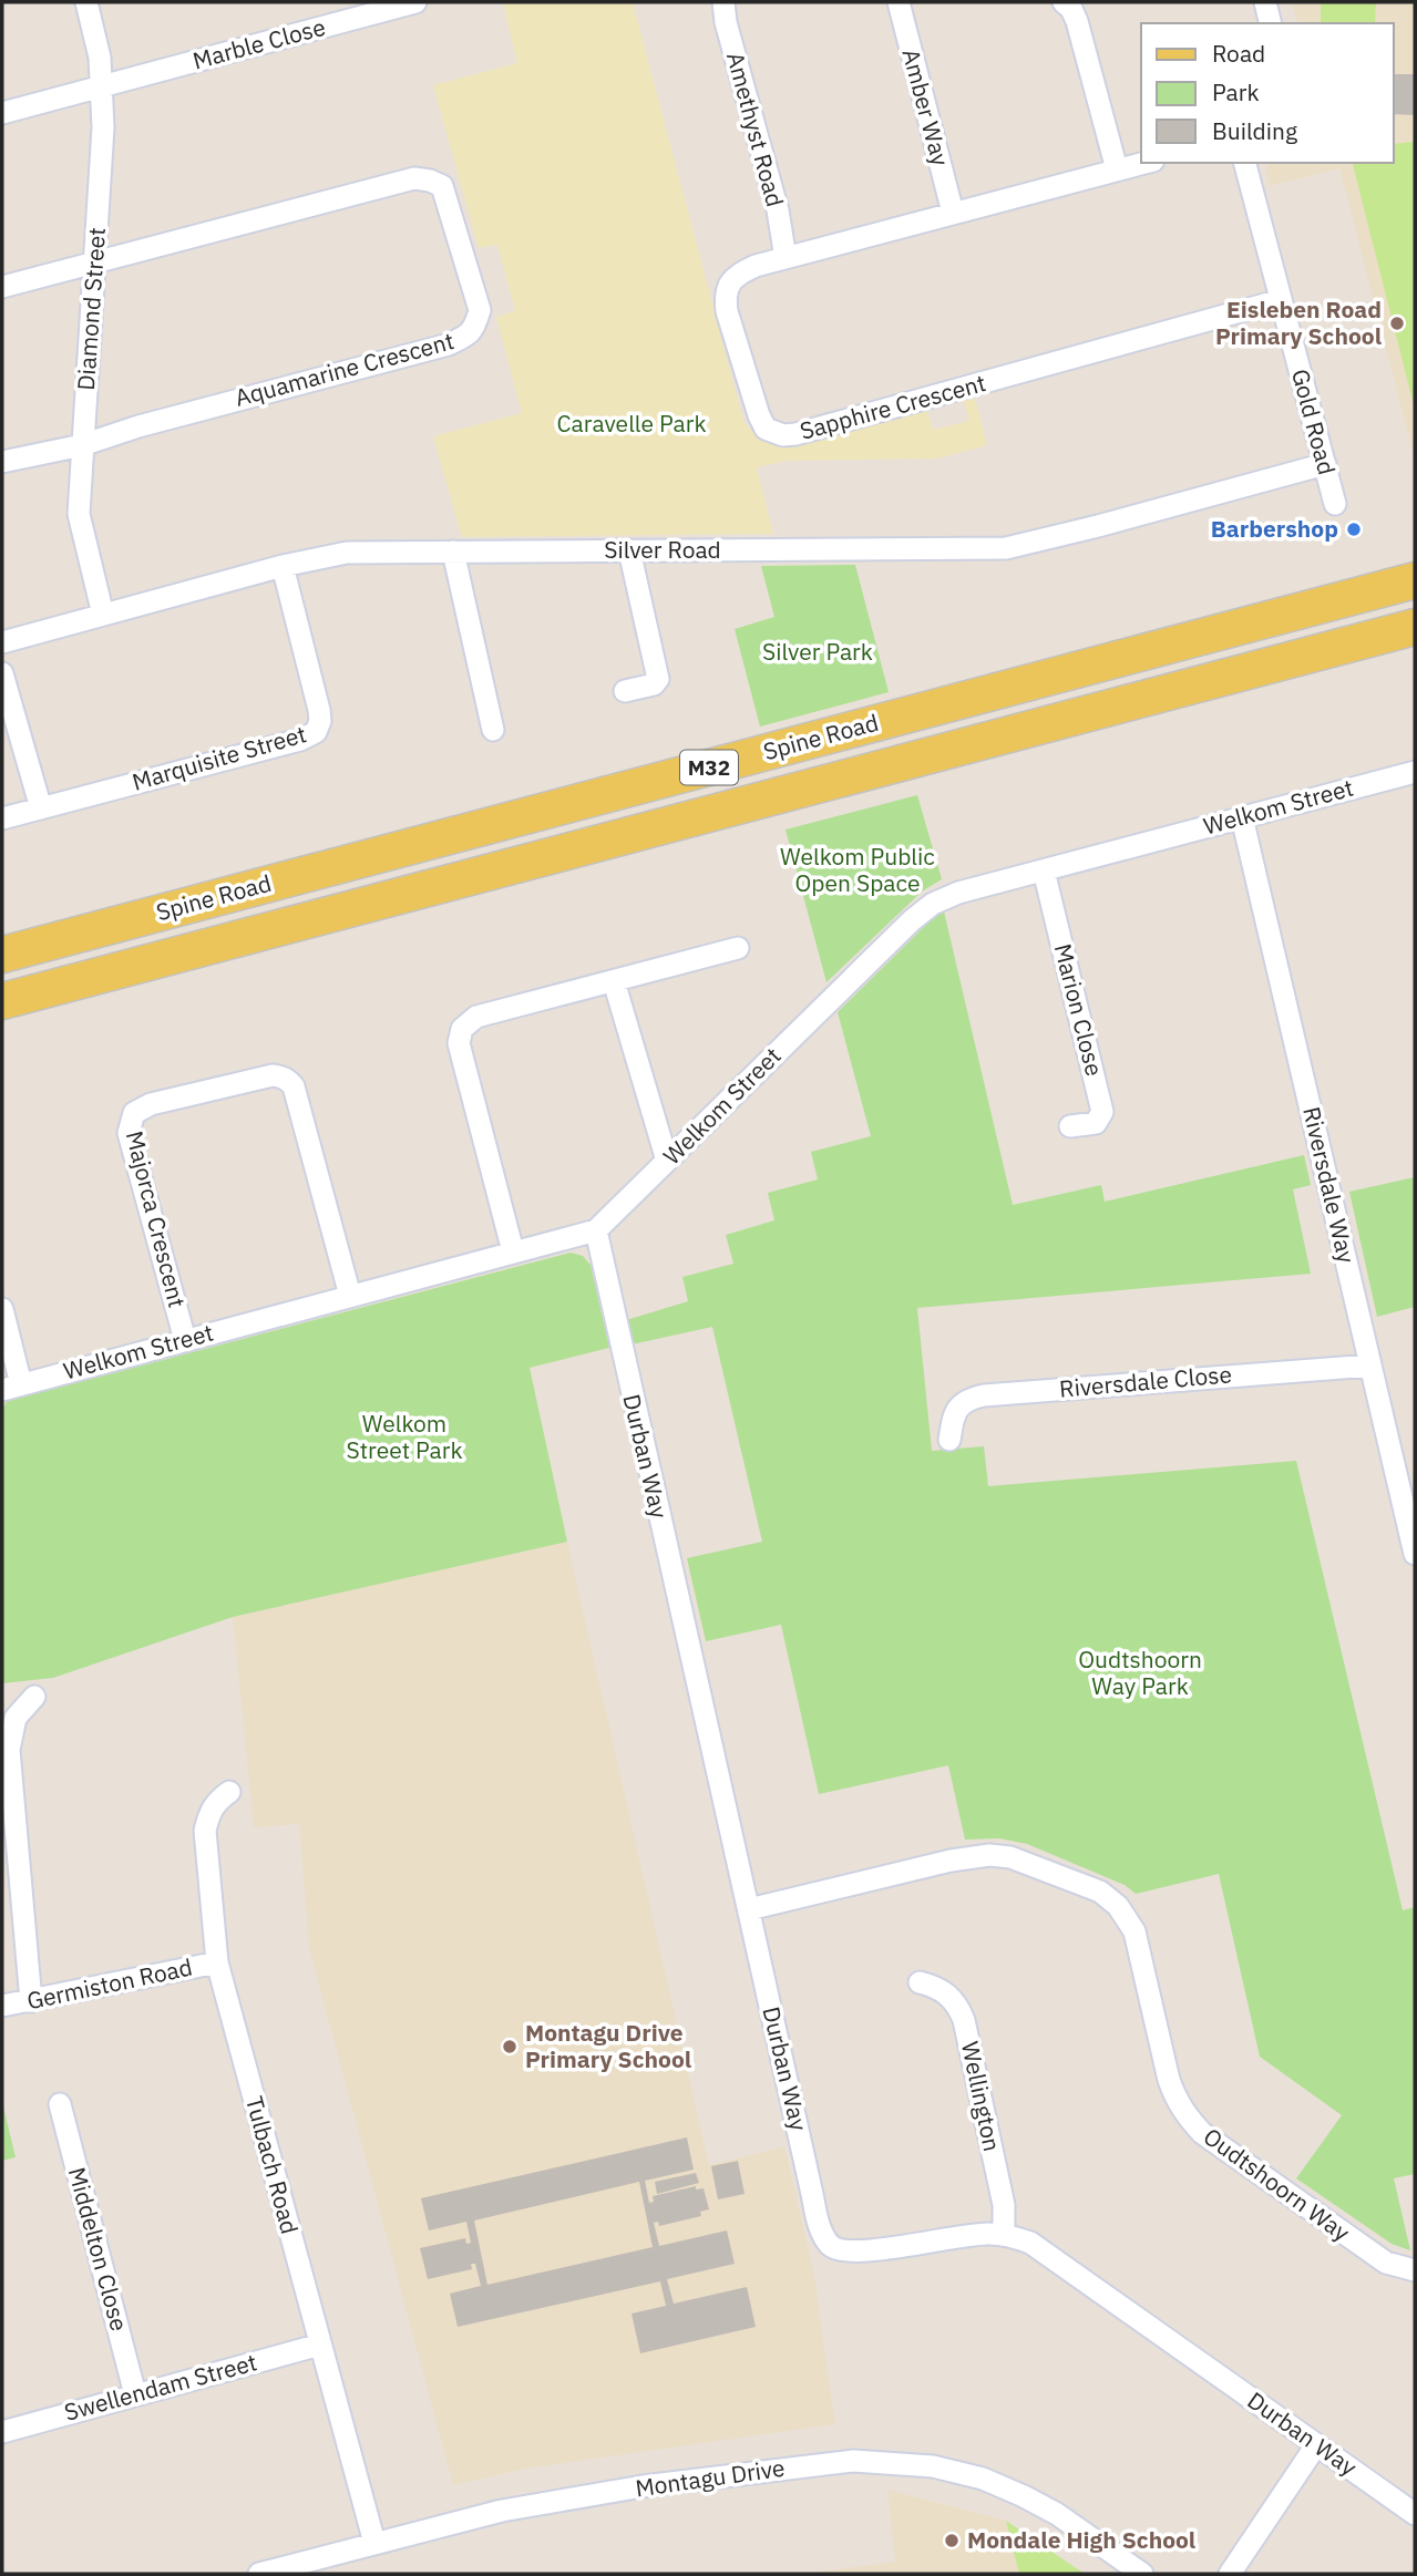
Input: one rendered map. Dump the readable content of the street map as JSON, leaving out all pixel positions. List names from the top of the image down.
{
  "streets": {
    "main road": ["Spine Road", "M32"],
    "street": [
      "Marble Close",
      "Amber Way",
      "Amethyst Road",
      "Diamond Street",
      "Aquamarine Crescent",
      "Sapphire Crescent",
      "Gold Road",
      "Silver Road",
      "Marquisite Street",
      "Welkom Street",
      "Marion Close",
      "Riversdale Way",
      "Majorca Crescent",
      "Riversdale Close",
      "Durban Way",
      "Germiston Road",
      "Wellington",
      "Tulbach Road",
      "Oudtshoorn Way",
      "Middelton Close",
      "Swellendam Street",
      "Montagu Drive"
    ]
  },
  "crossings": [
    ["Marble Close", "Diamond Street"],
    ["Amber Way", "Sapphire Crescent"],
    ["Amethyst Road", "Sapphire Crescent"],
    ["Diamond Street", "Aquamarine Crescent"],
    ["Diamond Street", "Silver Road"],
    ["Sapphire Crescent", "Gold Road"],
    ["Gold Road", "Silver Road"],
    ["Silver Road", "Marquisite Street"],
    ["Welkom Street", "Marion Close"],
    ["Welkom Street", "Riversdale Way"],
    ["Welkom Street", "Majorca Crescent"],
    ["Welkom Street", "Durban Way"],
    ["Riversdale Way", "Riversdale Close"],
    ["Durban Way", "Wellington"],
    ["Durban Way", "Oudtshoorn Way"],
    ["Germiston Road", "Tulbach Road"],
    ["Tulbach Road", "Swellendam Street"],
    ["Tulbach Road", "Montagu Drive"],
    ["Middelton Close", "Swellendam Street"]
  ],
  "parks": [
    "Caravelle Park",
    "Silver Park",
    "Welkom Public Open Space",
    "Welkom Street Park",
    "Oudtshoorn Way Park"
  ],
  "places": [
    "Eisleben Road Primary School",
    "Barbershop",
    "Montagu Drive Primary School",
    "Mondale High School"
  ],
  "legend": ["Road", "Park", "Building"]
}
